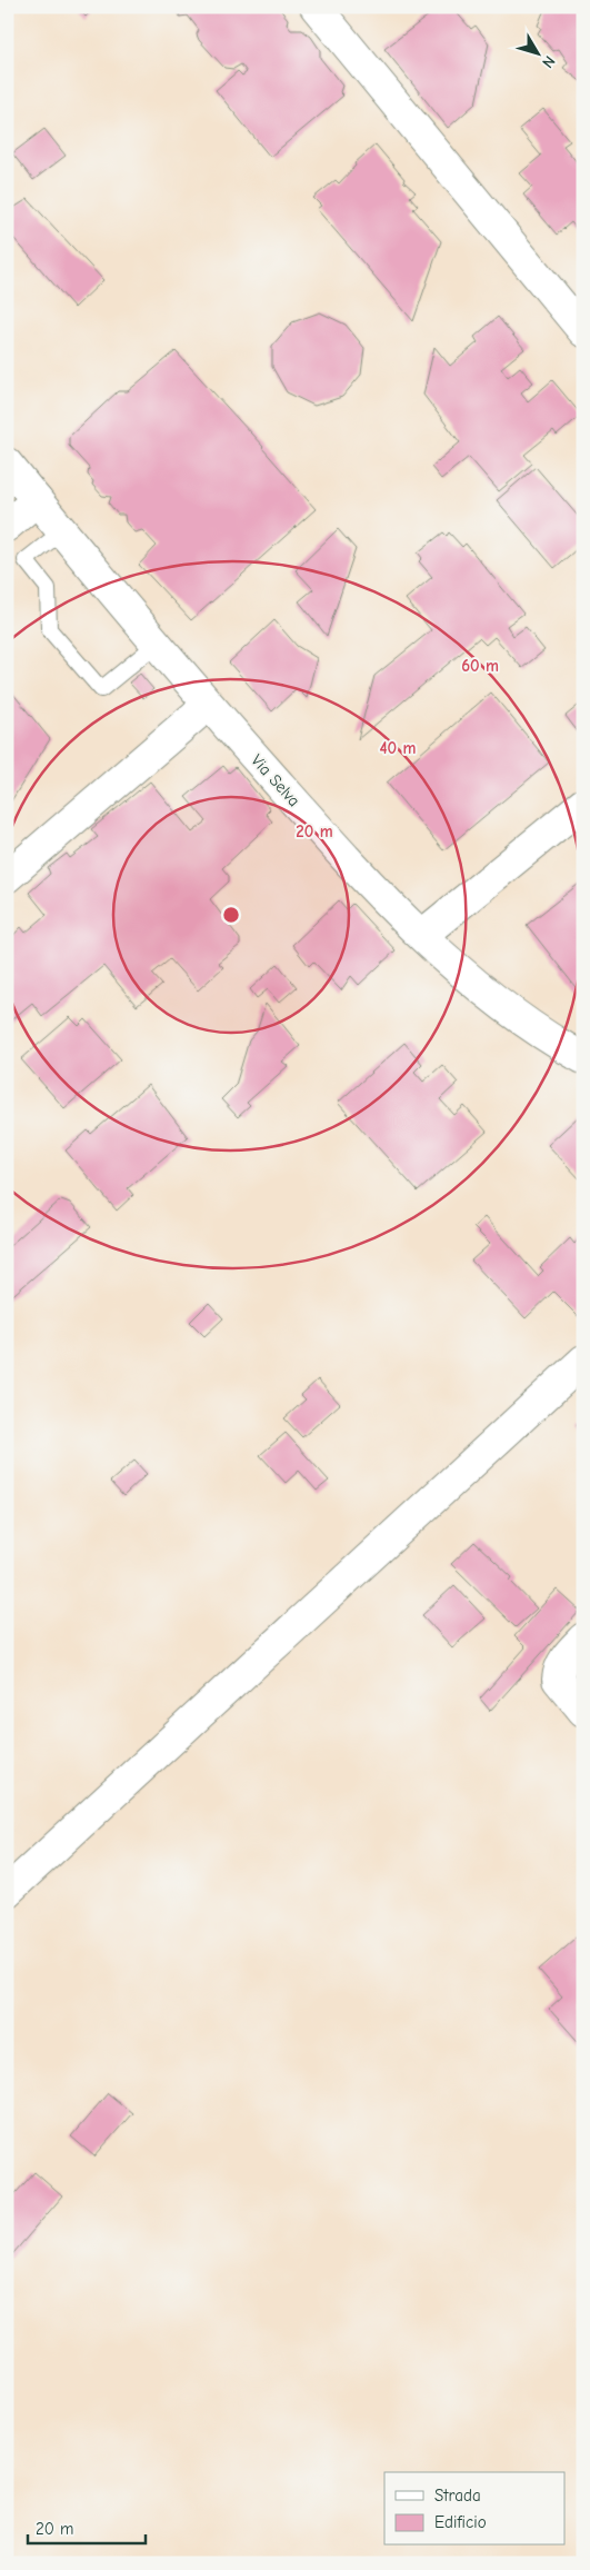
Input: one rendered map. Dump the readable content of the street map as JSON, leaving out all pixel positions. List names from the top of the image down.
{
  "streets": {
    "street": ["Via Selva"]
  },
  "legend": ["Strada", "Edificio"],
  "scale_bar": "20 m",
  "north": "bottom right",
  "rings": ["60 m", "40 m", "20 m"]
}
